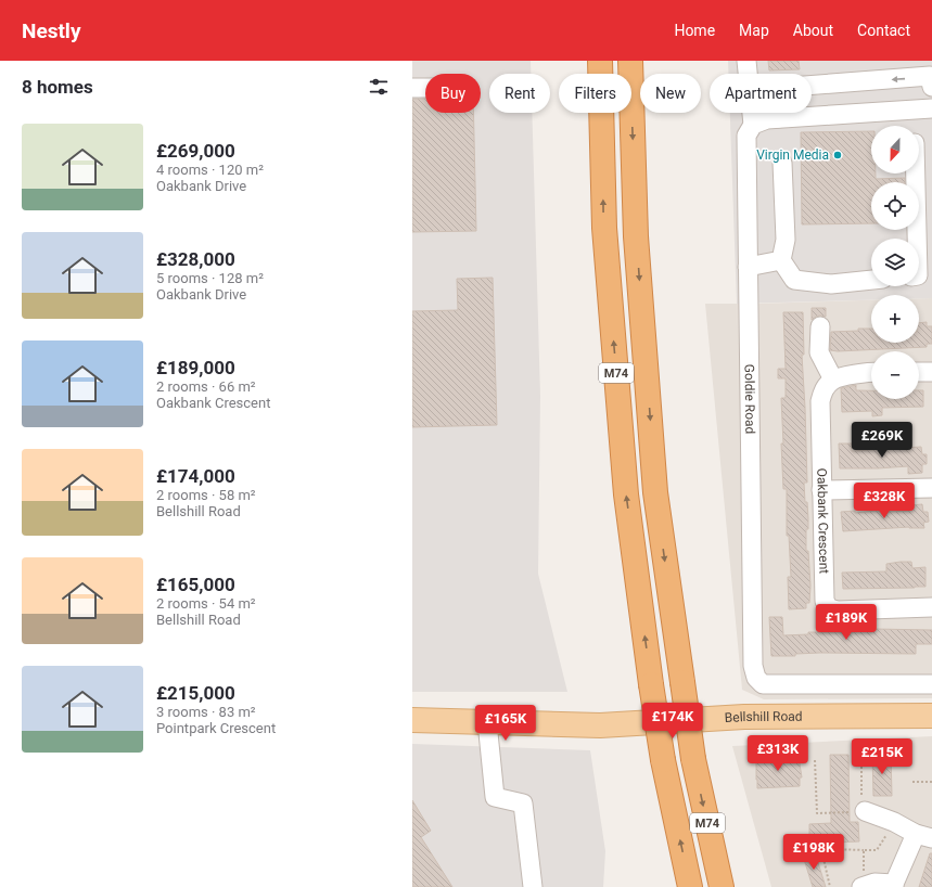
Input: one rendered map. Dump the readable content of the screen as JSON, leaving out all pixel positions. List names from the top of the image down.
{
  "streets": {
    "highway": ["M74"],
    "main road": ["Bellshill Road"],
    "street": ["Goldie Road", "Oakbank Crescent"]
  },
  "places": ["Virgin Media"],
  "north": "bottom",
  "page": {
    "header": "Nestly",
    "nav": [
      "Home",
      "Map",
      "About",
      "Contact"
    ],
    "heading": "8 homes",
    "chip": [
      "Buy",
      "Rent",
      "Filters",
      "New",
      "Apartment"
    ],
    "list": [
      {
        "name": "£269,000",
        "note": "4 rooms · 120 m² · Oakbank Drive"
      },
      {
        "name": "£328,000",
        "note": "5 rooms · 128 m² · Oakbank Drive"
      },
      {
        "name": "£189,000",
        "note": "2 rooms · 66 m² · Oakbank Crescent"
      },
      {
        "name": "£174,000",
        "note": "2 rooms · 58 m² · Bellshill Road"
      },
      {
        "name": "£165,000",
        "note": "2 rooms · 54 m² · Bellshill Road"
      },
      {
        "name": "£215,000",
        "note": "3 rooms · 83 m² · Pointpark Crescent"
      }
    ],
    "map_buttons": ["+", "−"],
    "price": [
      "£269K",
      "£328K",
      "£189K",
      "£174K",
      "£165K",
      "£313K",
      "£215K",
      "£198K"
    ]
  }
}
